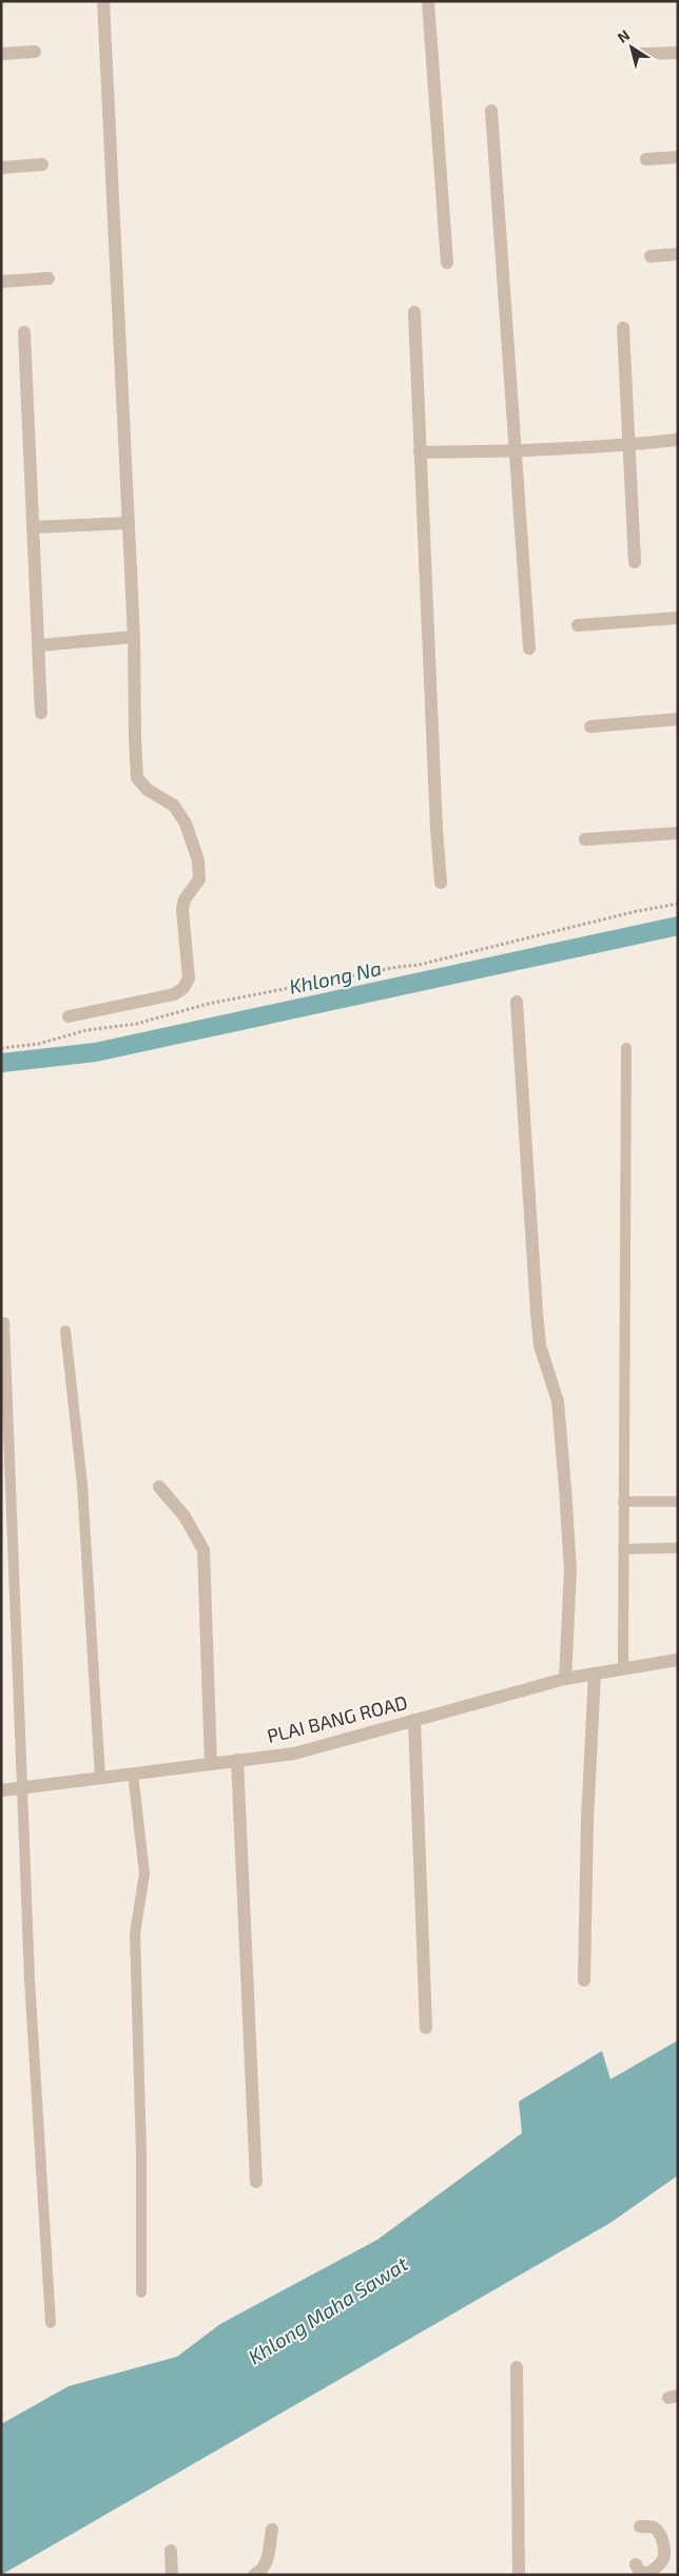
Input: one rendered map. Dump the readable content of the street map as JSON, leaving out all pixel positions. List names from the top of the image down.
{
  "streets": {
    "street": ["PLAI BANG ROAD"]
  },
  "water": ["Khlong Na", "Khlong Maha Sawat"],
  "north": "top left"
}
